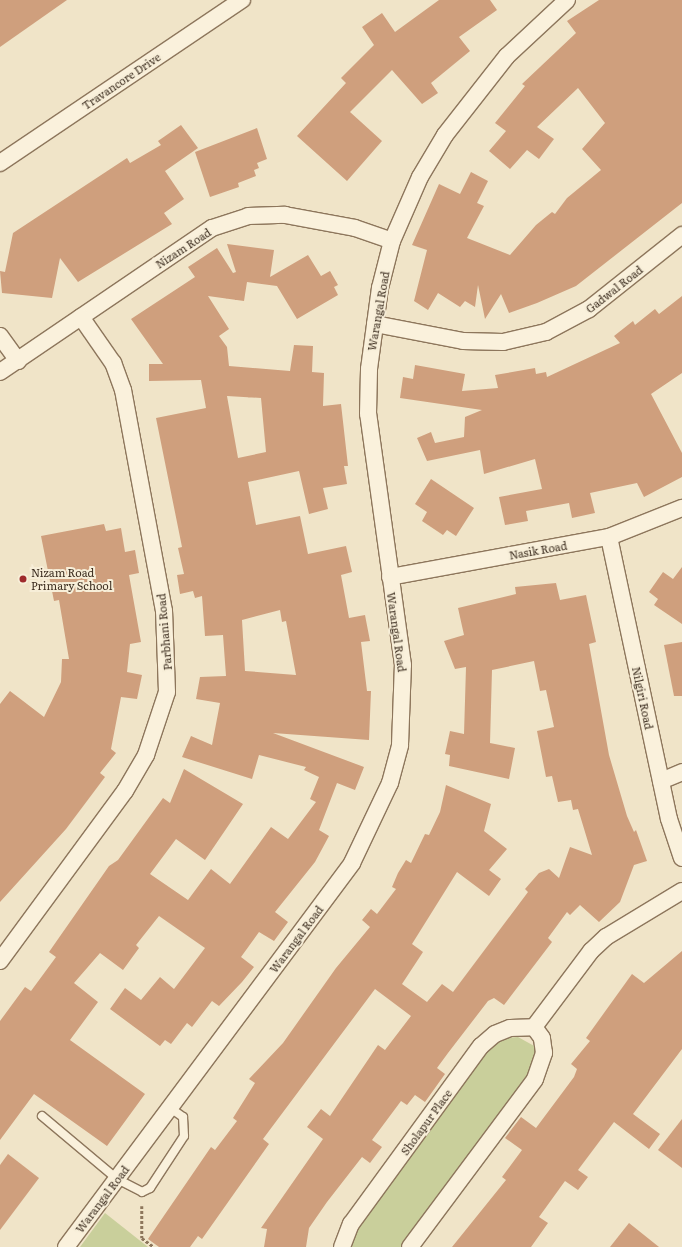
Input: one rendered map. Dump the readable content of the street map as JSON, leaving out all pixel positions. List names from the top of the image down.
{
  "streets": {
    "street": [
      "Travancore Drive",
      "Nizam Road",
      "Gadwal Road",
      "Warangal Road",
      "Nasik Road",
      "Parbhani Road",
      "Nilgiri Road",
      "Sholapur Place"
    ]
  },
  "crossings": [
    ["Nizam Road", "Warangal Road"],
    ["Nizam Road", "Parbhani Road"],
    ["Gadwal Road", "Warangal Road"],
    ["Warangal Road", "Nasik Road"],
    ["Nasik Road", "Nilgiri Road"]
  ],
  "places": ["Nizam Road Primary School"]
}
